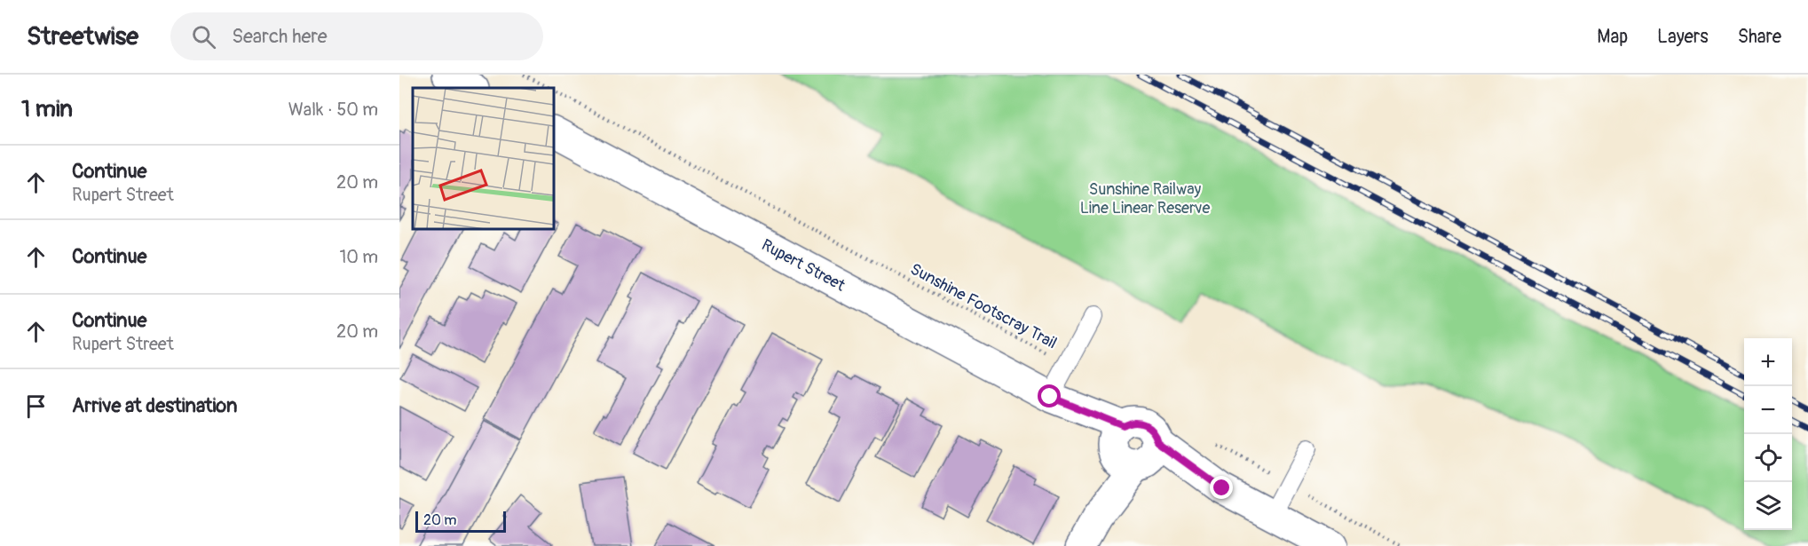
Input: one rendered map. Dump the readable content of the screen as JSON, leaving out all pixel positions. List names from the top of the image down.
{
  "streets": {
    "street": ["Rupert Street"],
    "path": ["Sunshine Footscray Trail"]
  },
  "parks": ["Sunshine Railway Line Linear Reserve"],
  "scale_bar": "20 m",
  "page": {
    "header": "Streetwise",
    "search": "Search here",
    "nav": ["Map", "Layers", "Share"],
    "heading": ["1 min", "Walk · 50 m"],
    "list": [
      ["Continue", "Rupert Street", "20 m"],
      ["Continue", "10 m"],
      ["Continue", "Rupert Street", "20 m"],
      "Arrive at destination"
    ],
    "map_buttons": ["+", "−"],
    "scale": "20 m"
  }
}
